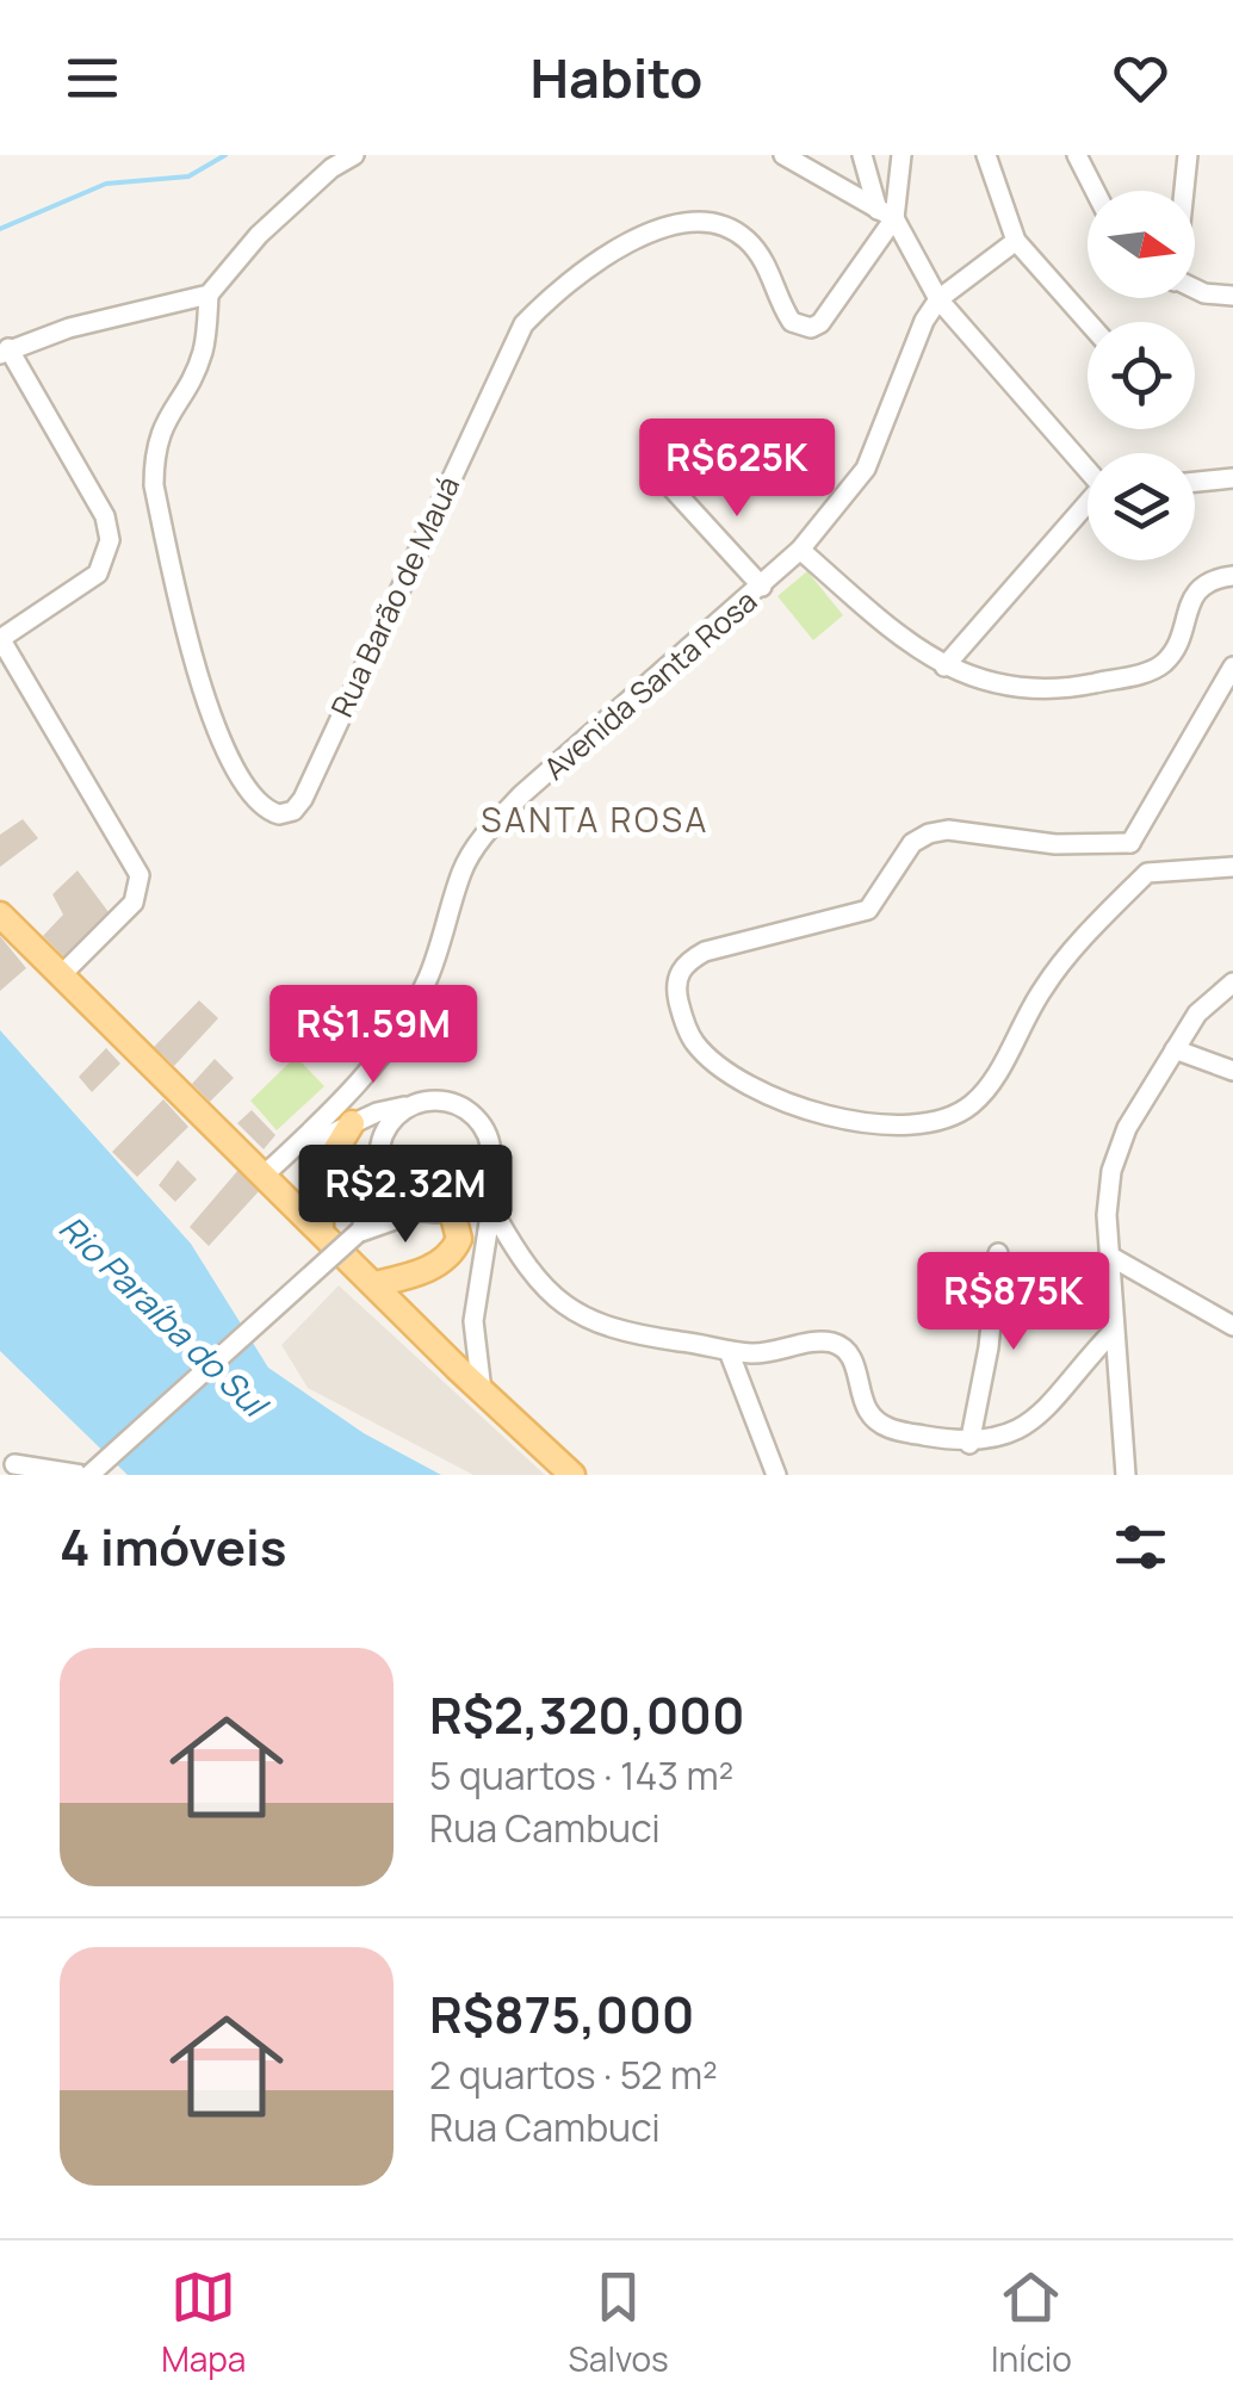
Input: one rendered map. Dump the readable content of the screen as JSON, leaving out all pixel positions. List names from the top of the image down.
{
  "streets": {
    "street": ["Rua Barão de Mauá", "Avenida Santa Rosa"]
  },
  "districts": ["SANTA ROSA"],
  "water": ["Rio Paraíba do Sul"],
  "north": "right",
  "page": {
    "header": "Habito",
    "price": [
      "R$625K",
      "R$1.59M",
      "R$2.32M",
      "R$875K"
    ],
    "heading": "4 imóveis",
    "list": [
      {
        "name": "R$2,320,000",
        "note": "5 quartos · 143 m² · Rua Cambuci"
      },
      {
        "name": "R$875,000",
        "note": "2 quartos · 52 m² · Rua Cambuci"
      }
    ],
    "tabs": ["Mapa", "Salvos", "Início"]
  }
}
